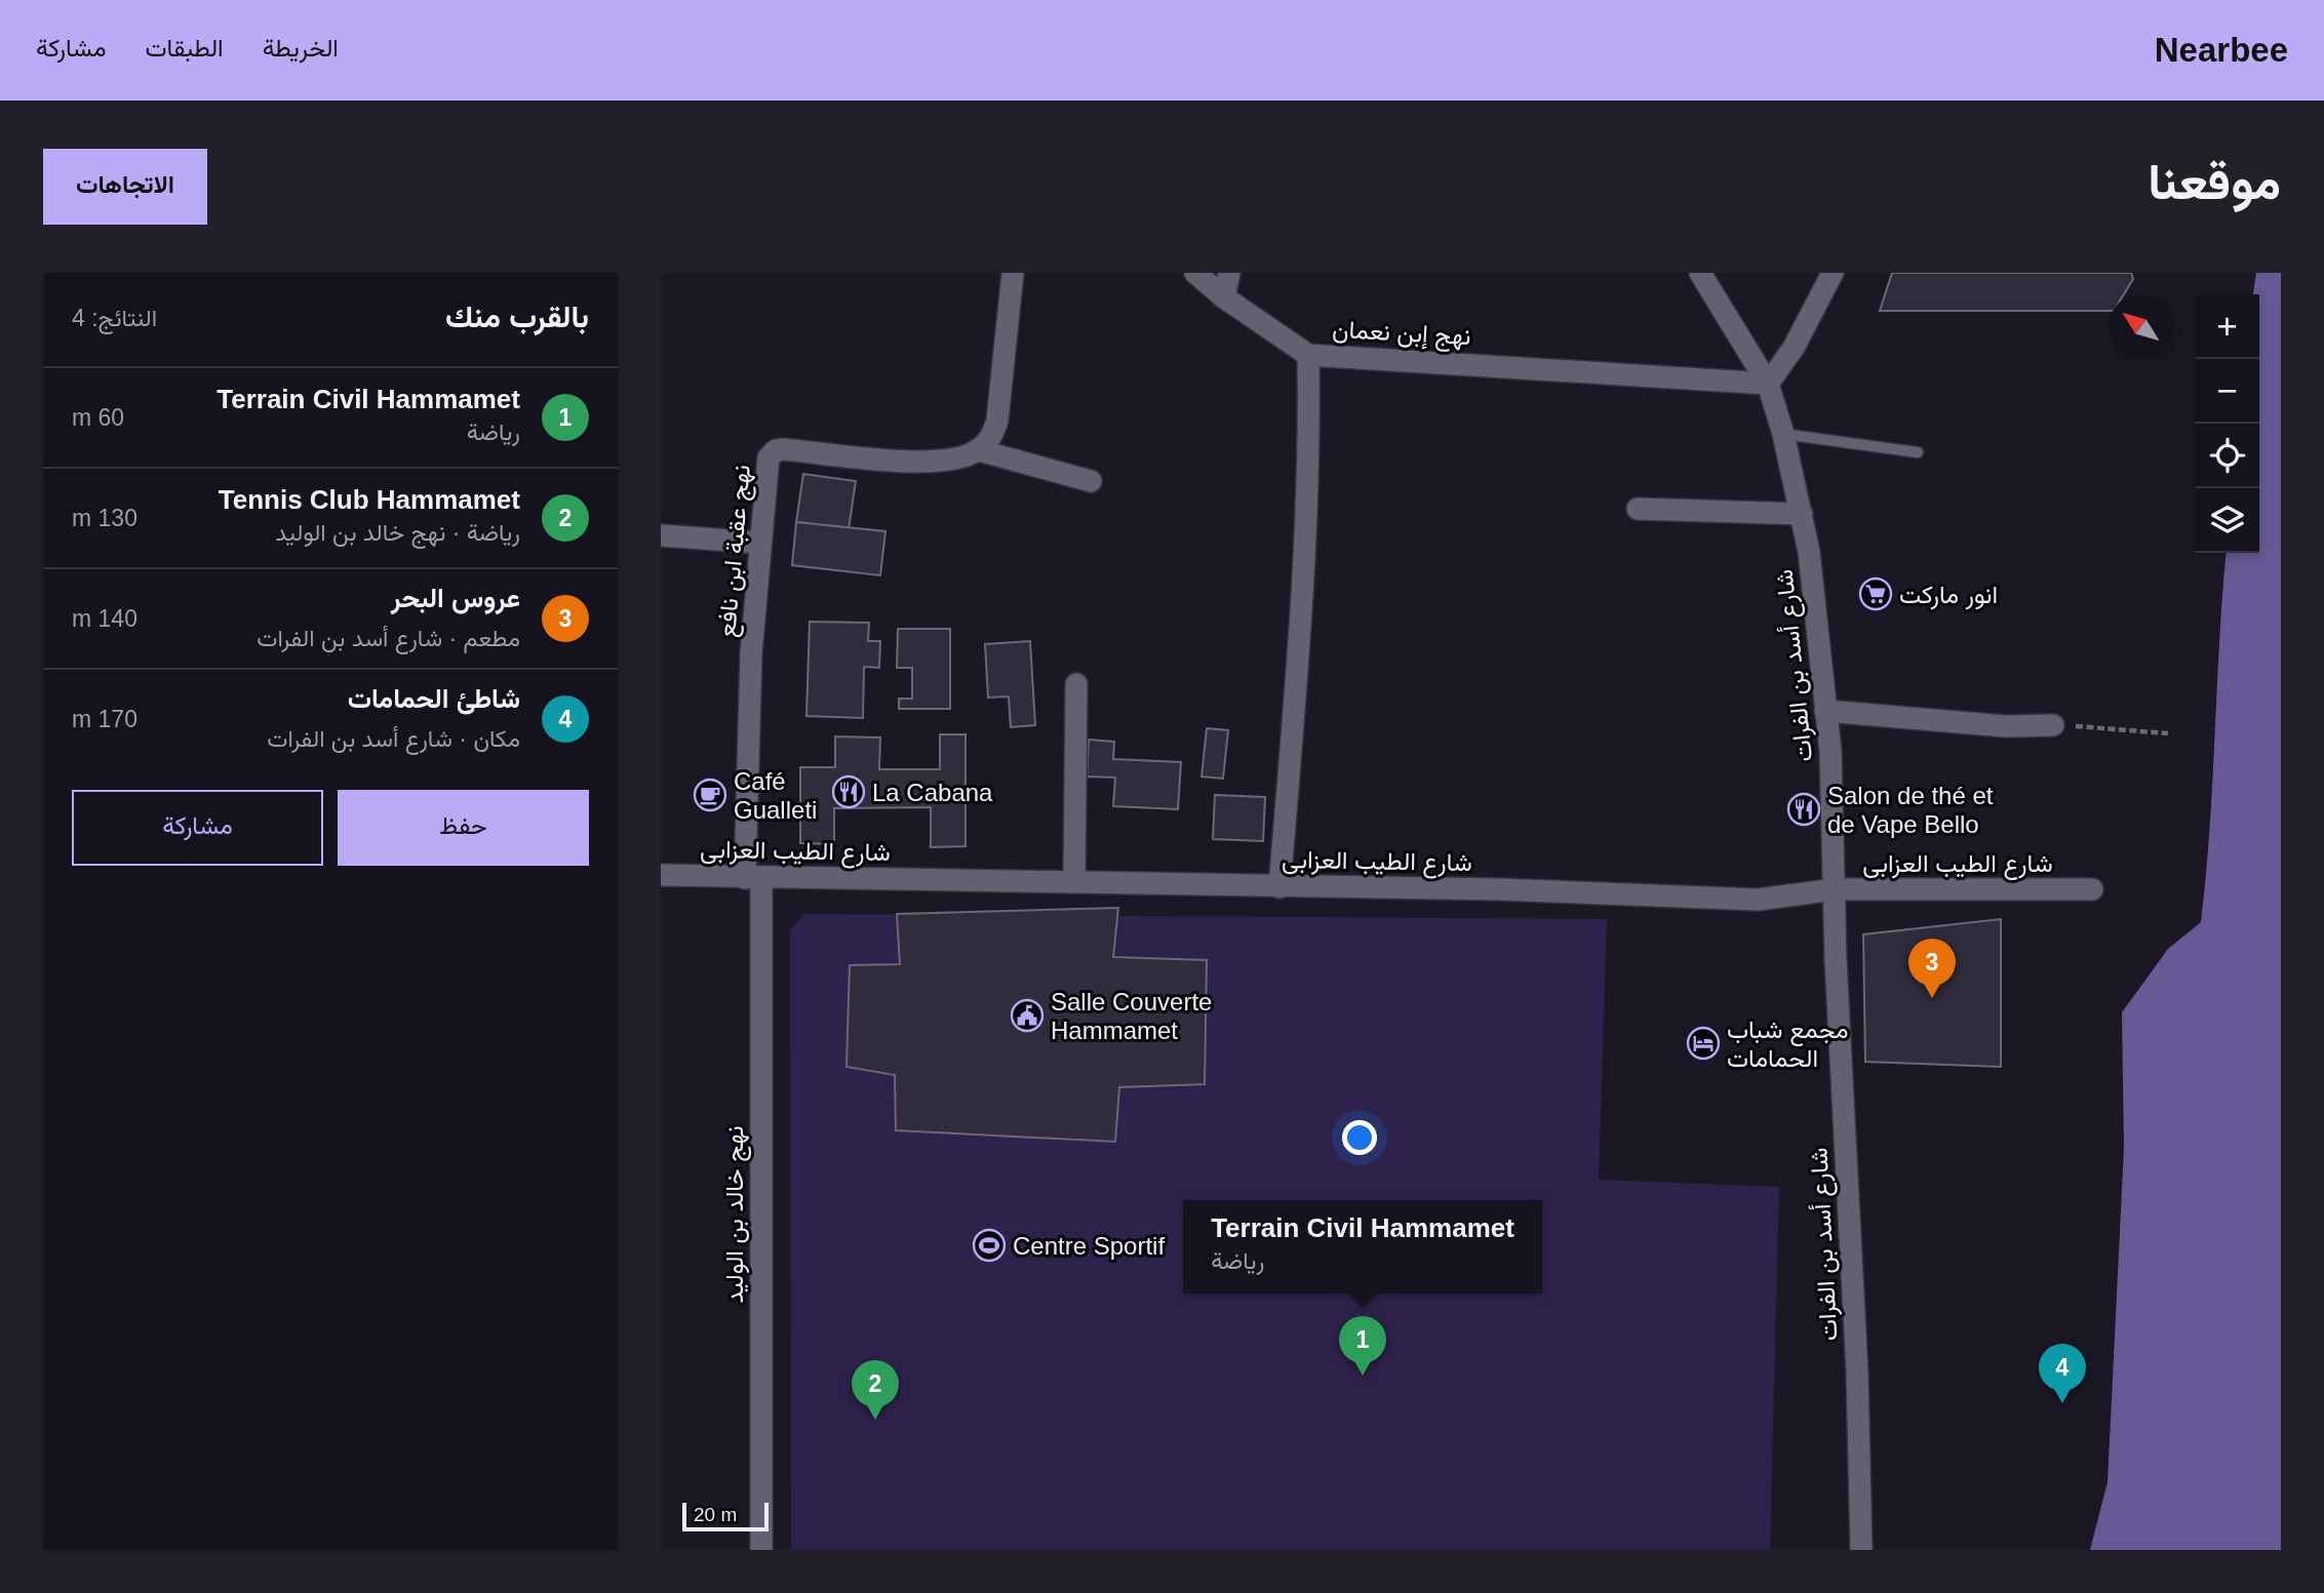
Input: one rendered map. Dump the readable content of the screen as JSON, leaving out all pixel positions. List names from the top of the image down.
{
  "streets": {
    "street": [
      "نهج إبن نعمان",
      "نهج عقبة ابن نافع",
      "شارع أسد بن الفرات",
      "شارع الطيب العزابى",
      "نهج خالد بن الوليد"
    ]
  },
  "crossings": [
    ["نهج إبن نعمان", "شارع أسد بن الفرات"],
    ["نهج إبن نعمان", "شارع الطيب العزابى"],
    ["نهج عقبة ابن نافع", "شارع الطيب العزابى"],
    ["نهج عقبة ابن نافع", "نهج خالد بن الوليد"],
    ["شارع أسد بن الفرات", "شارع الطيب العزابى"],
    ["شارع الطيب العزابى", "نهج خالد بن الوليد"]
  ],
  "places": {
    "supermarket": ["انور ماركت"],
    "restaurant": ["La Cabana", "Salon de thé et de Vape Bello"],
    "cafe": ["Café Gualleti"],
    "public building": ["Salle Couverte Hammamet"],
    "hotel": ["مجمع شباب الحمامات"],
    "sports": ["Centre Sportif"]
  },
  "scale_bar": "20 m",
  "north": "top left",
  "page": {
    "header": "Nearbee",
    "nav": ["الخريطة", "الطبقات", "مشاركة"],
    "title": "موقعنا",
    "buttons": [
      "الاتجاهات",
      ["حفظ", "مشاركة"]
    ],
    "heading": ["بالقرب منك", "النتائج: 4"],
    "map_buttons": ["+", "−"],
    "list": [
      {
        "mark": "1",
        "name": "Terrain Civil Hammamet",
        "note": "رياضة",
        "value": "60 m"
      },
      {
        "mark": "2",
        "name": "Tennis Club Hammamet",
        "note": "رياضة · نهج خالد بن الوليد",
        "value": "130 m"
      },
      {
        "mark": "3",
        "name": "عروس البحر",
        "note": "مطعم · شارع أسد بن الفرات",
        "value": "140 m"
      },
      {
        "mark": "4",
        "name": "شاطئ الحمامات",
        "note": "مكان · شارع أسد بن الفرات",
        "value": "170 m"
      }
    ],
    "pins": [
      "3",
      "1",
      "4",
      "2"
    ],
    "popup": ["Terrain Civil Hammamet", "رياضة"],
    "scale": "20 m"
  }
}
